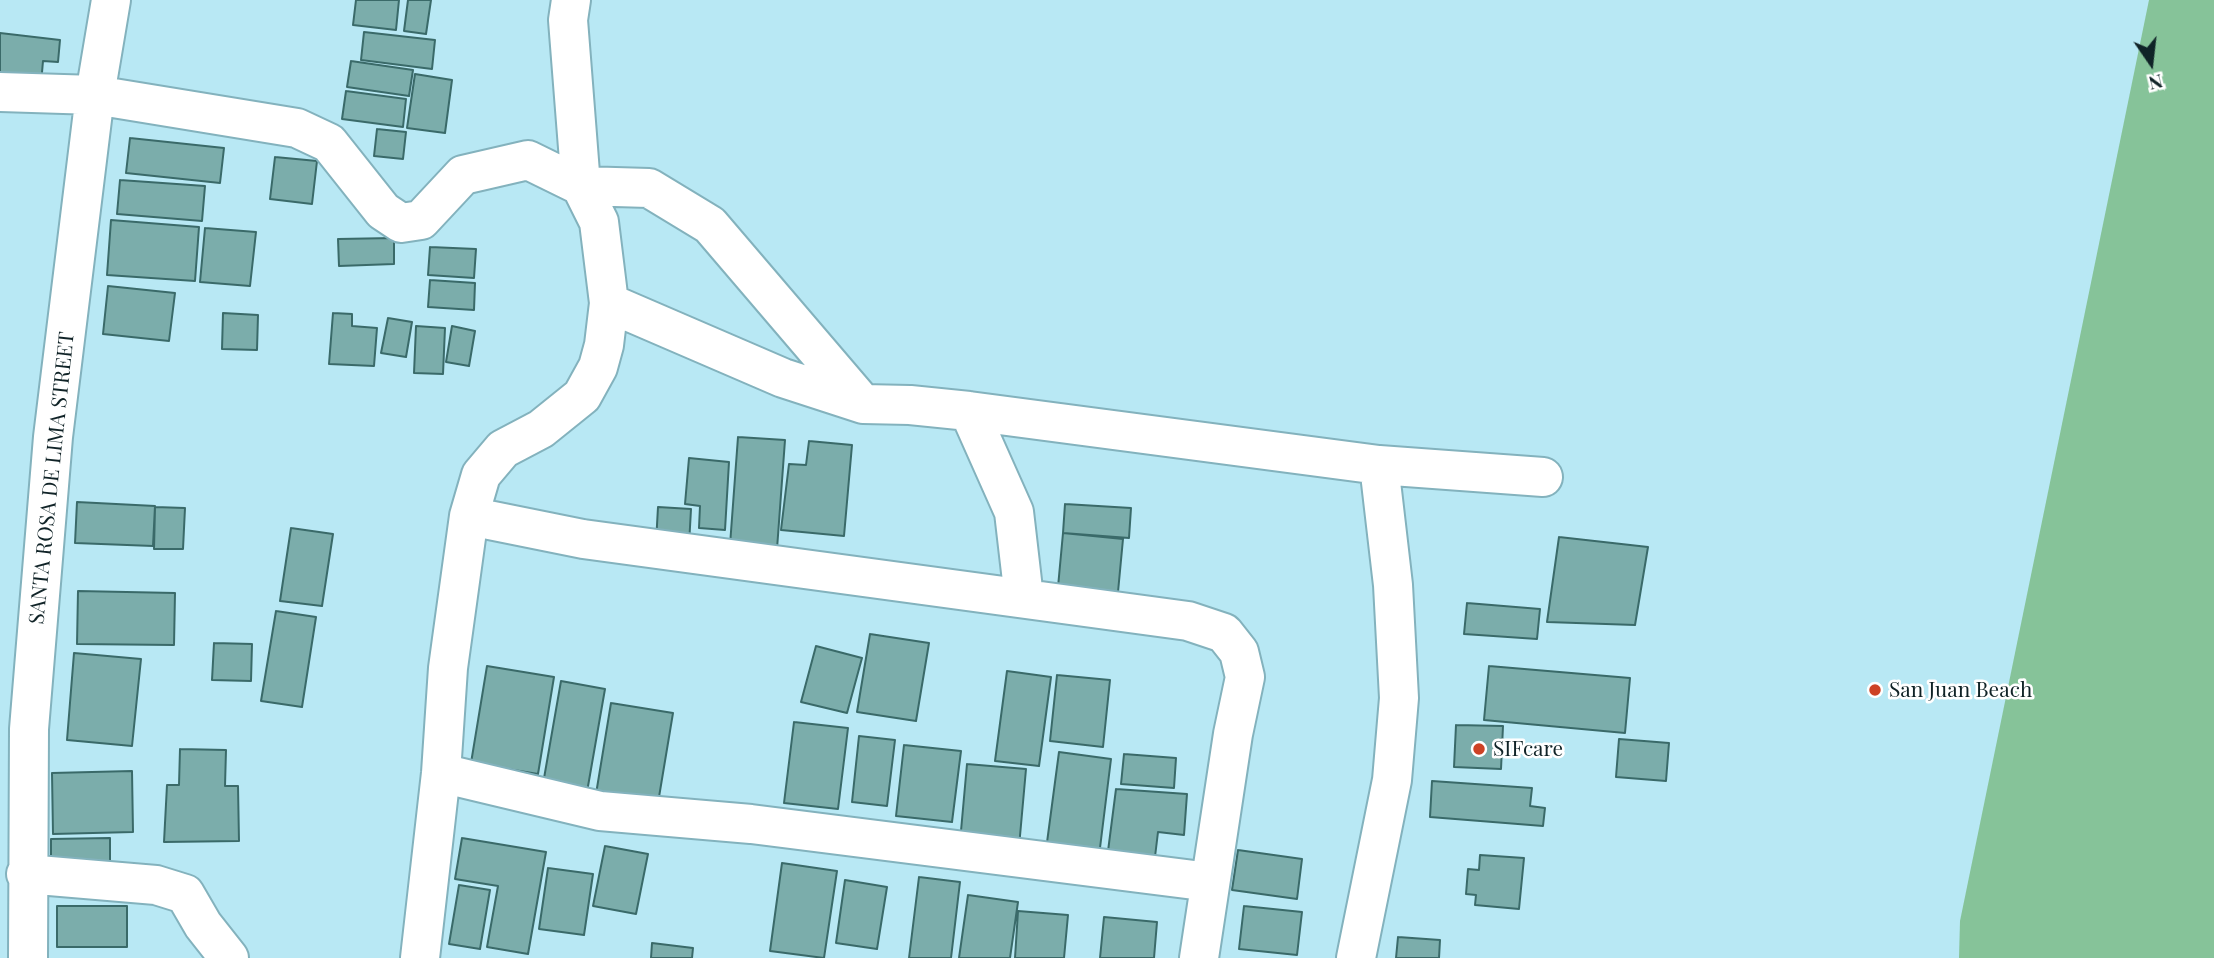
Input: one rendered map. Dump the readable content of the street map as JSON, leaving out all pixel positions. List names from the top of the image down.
{
  "streets": {
    "street": ["SANTA ROSA DE LIMA STREET"]
  },
  "places": ["San Juan Beach", "SIFcare"],
  "north": "bottom"
}
